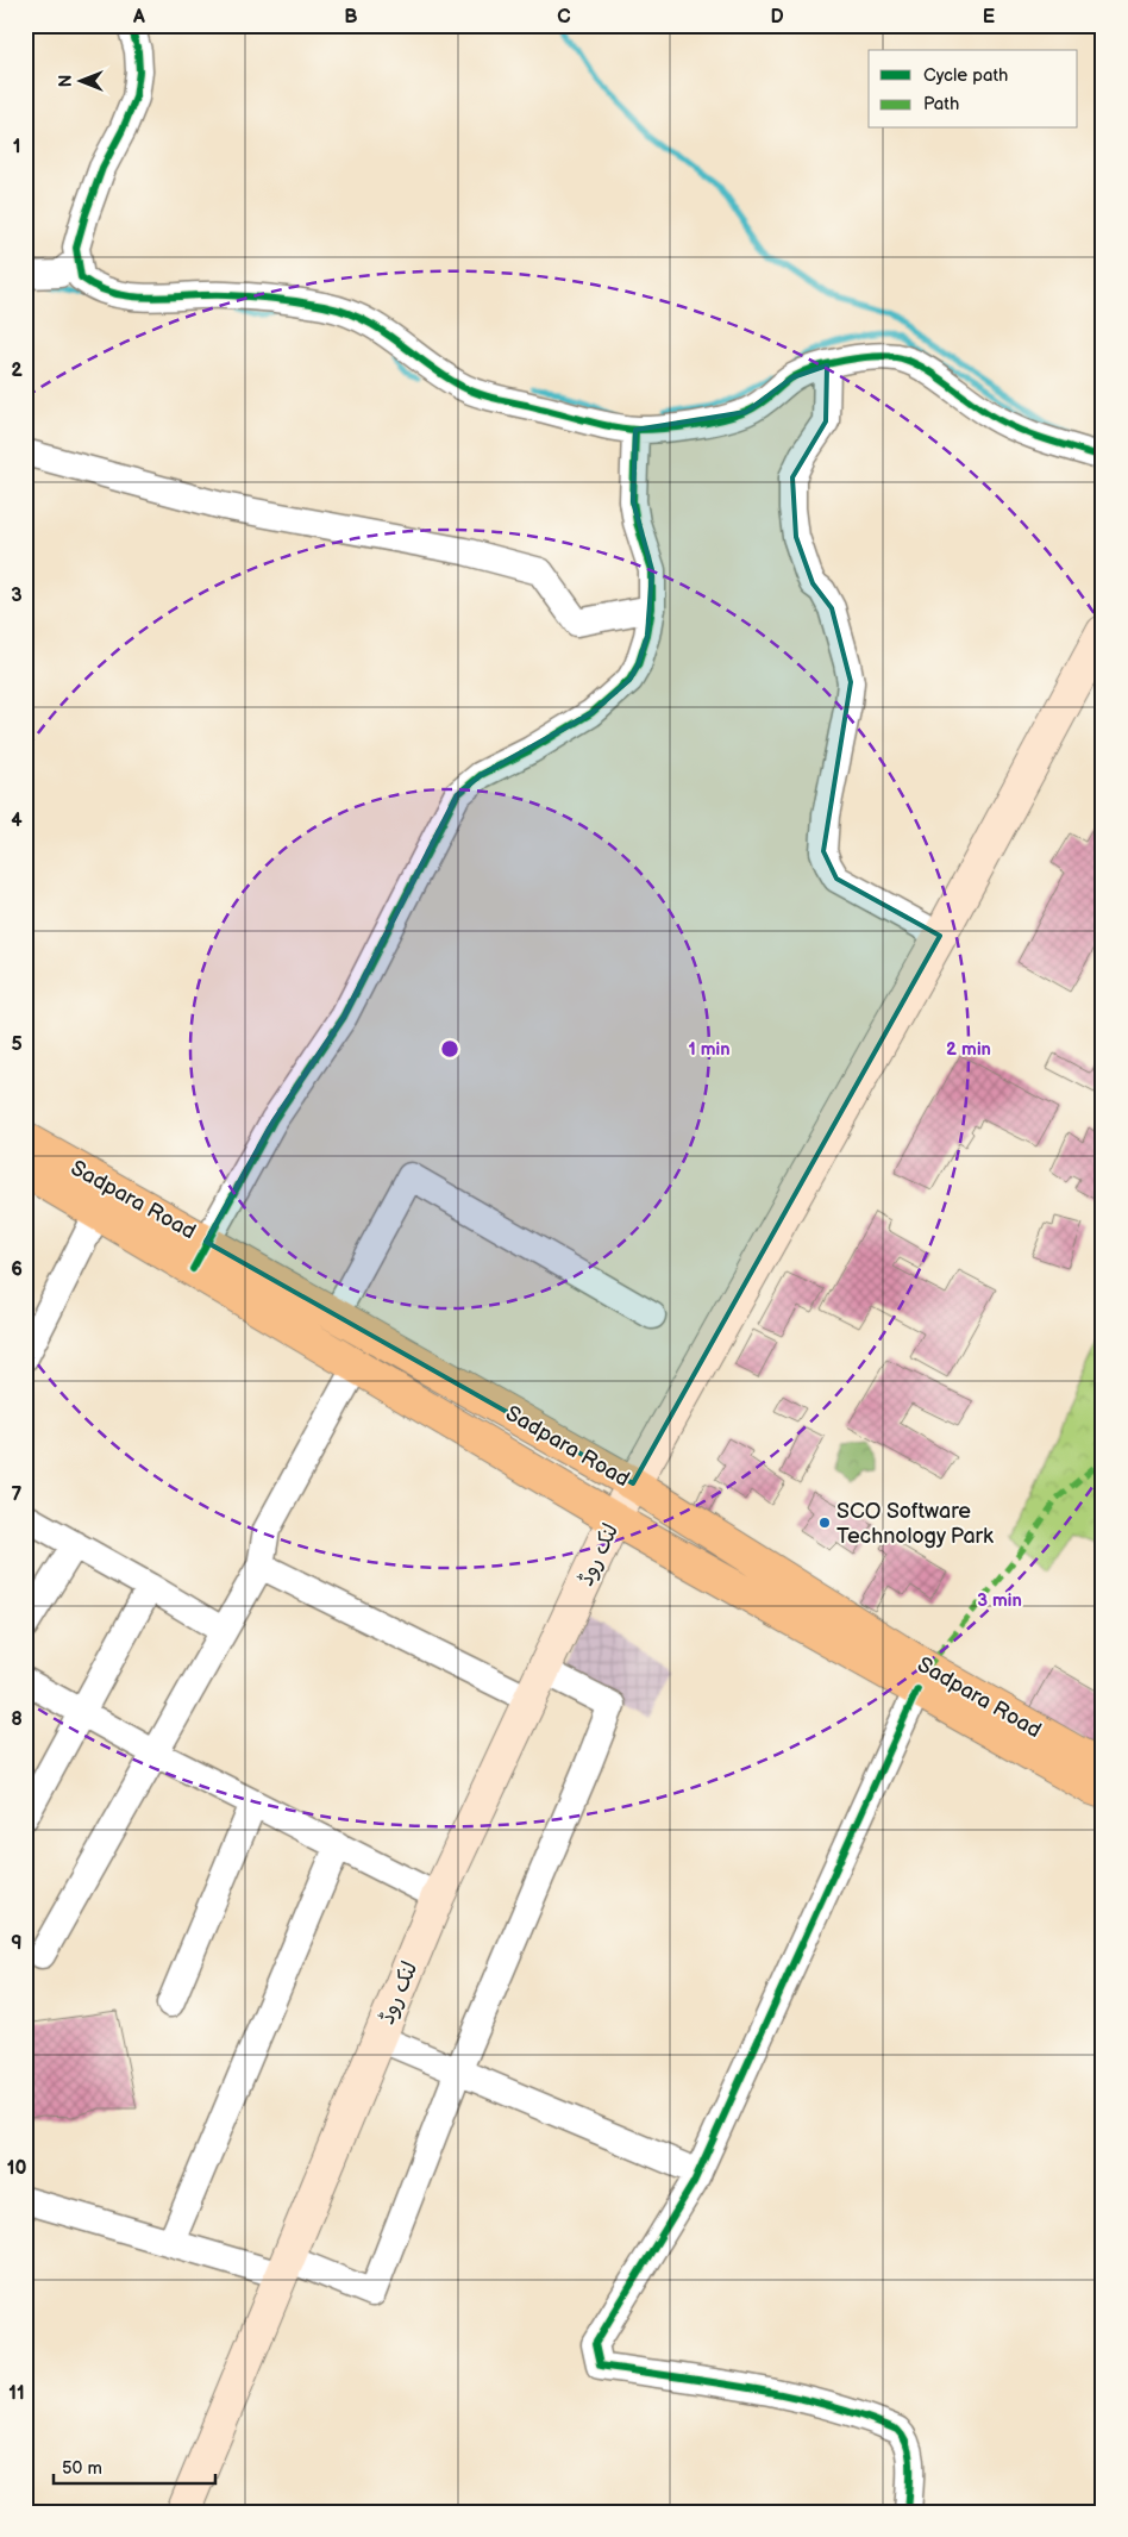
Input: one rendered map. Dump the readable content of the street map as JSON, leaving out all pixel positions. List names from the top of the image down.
{
  "streets": {
    "main road": ["Sadpara Road", "لنک روڈ"]
  },
  "crossings": [
    ["Sadpara Road", "لنک روڈ"]
  ],
  "places": ["SCO Software Technology Park"],
  "legend": ["Cycle path", "Path"],
  "scale_bar": "50 m",
  "north": "left",
  "grid": {
    "columns": [
      "A",
      "B",
      "C",
      "D",
      "E"
    ],
    "rows": [
      "1",
      "2",
      "3",
      "4",
      "5",
      "6",
      "7",
      "8",
      "9",
      "10",
      "11"
    ]
  },
  "rings": ["1 min", "2 min", "3 min"]
}
